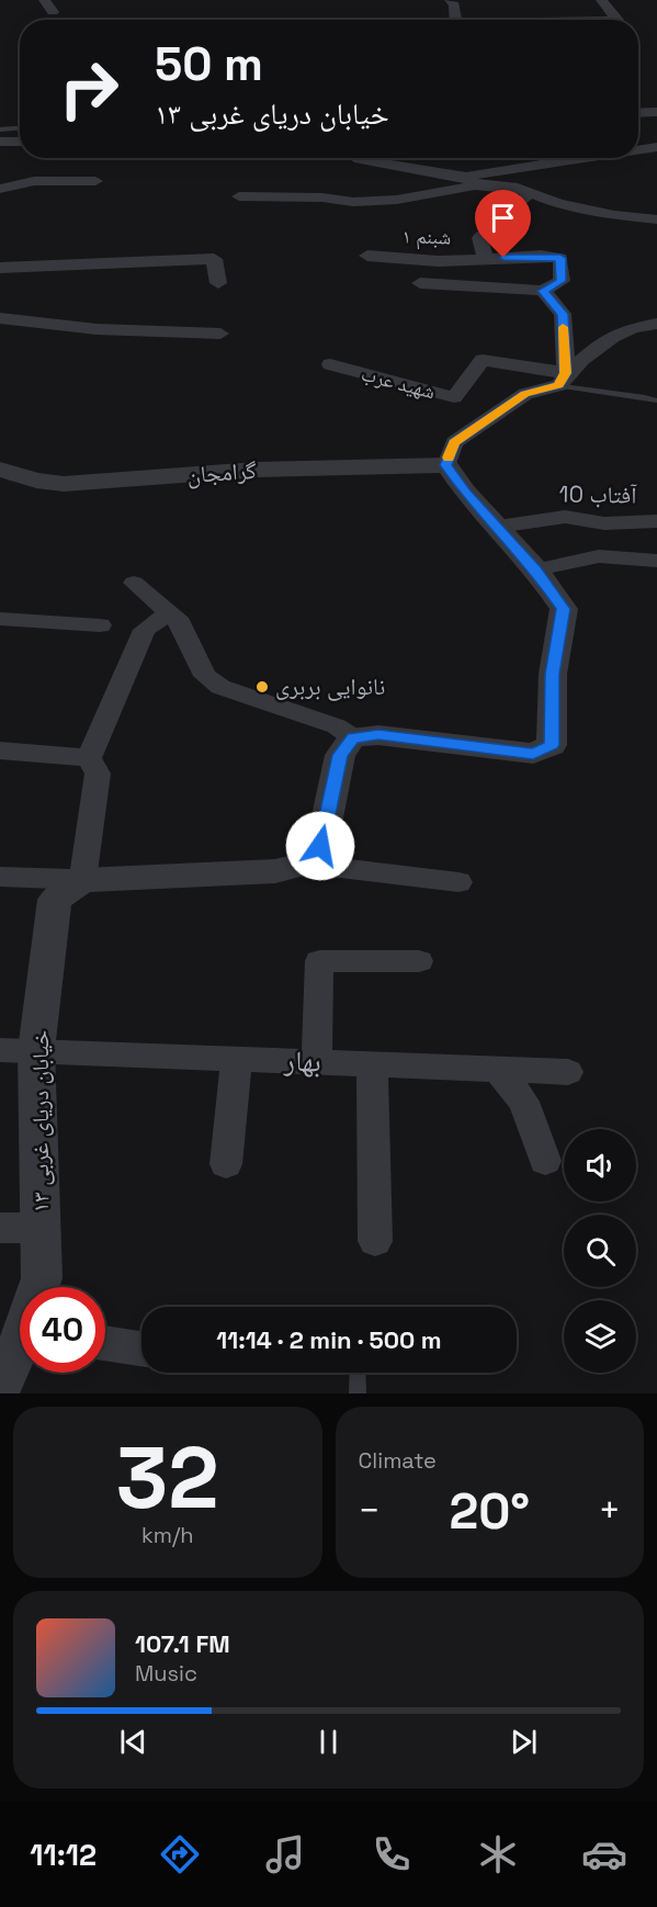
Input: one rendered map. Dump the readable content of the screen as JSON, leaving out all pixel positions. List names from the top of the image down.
{
  "streets": {
    "street": [
      "شبنم ۱",
      "شهید عرب",
      "گرامجان",
      "آفتاب 10",
      "بهار",
      "خیابان دریای غربی ۱۳"
    ]
  },
  "crossings": [
    ["بهار", "خیابان دریای غربی ۱۳"]
  ],
  "places": ["نانوایی بربری"],
  "page": {
    "turn": ["50 m", "خیابان دریای غربی ۱۳"],
    "limit": "40",
    "trip": "11:14 · 2 min · 500 m",
    "tile": [
      ["32", "km/h"],
      "Climate"
    ],
    "heat": ["−", "20°", "+"],
    "song": ["107.1 FM", "Music"],
    "tabs": "11:12"
  }
}
